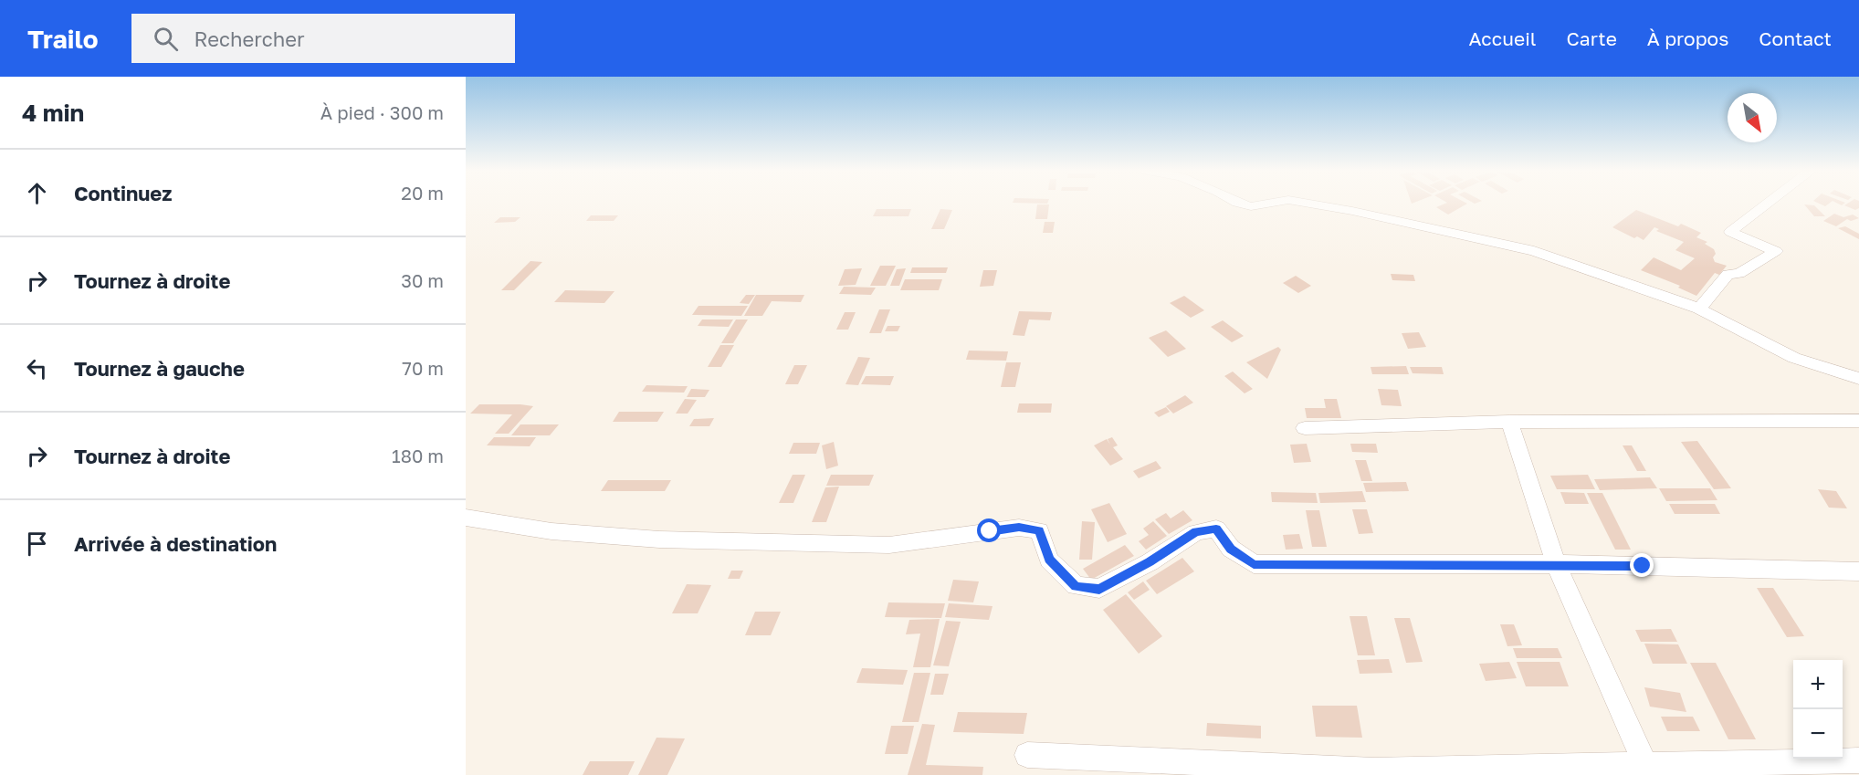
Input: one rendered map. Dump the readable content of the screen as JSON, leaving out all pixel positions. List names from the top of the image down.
{
  "north": "bottom right",
  "page": {
    "header": "Trailo",
    "search": "Rechercher",
    "nav": [
      "Accueil",
      "Carte",
      "À propos",
      "Contact"
    ],
    "heading": ["4 min", "À pied · 300 m"],
    "list": [
      ["Continuez", "20 m"],
      ["Tournez à droite", "30 m"],
      ["Tournez à gauche", "70 m"],
      ["Tournez à droite", "180 m"],
      "Arrivée à destination"
    ],
    "map_buttons": ["+", "−"]
  }
}
